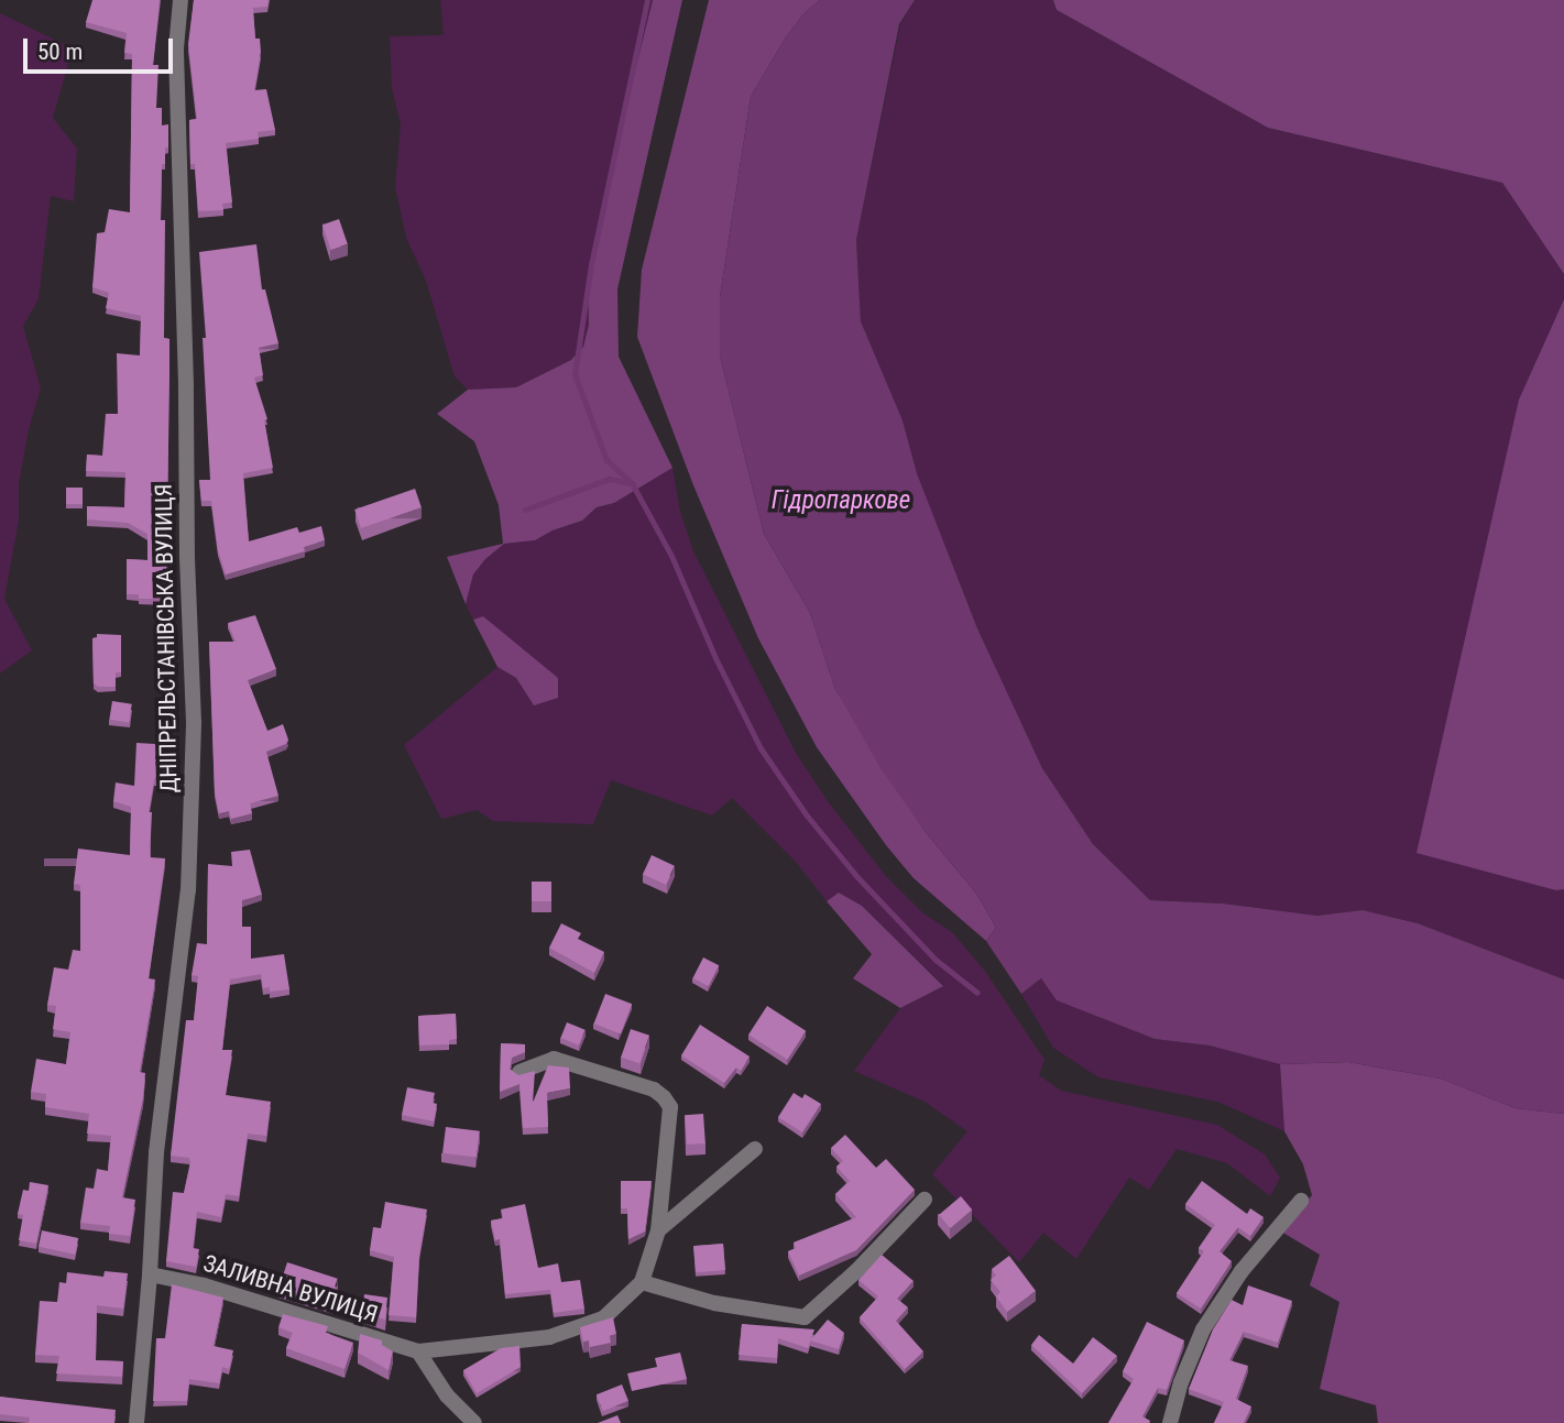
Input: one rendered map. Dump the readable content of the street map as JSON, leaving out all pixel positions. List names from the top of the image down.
{
  "streets": {
    "street": ["ДНІПРЕЛЬСТАНІВСЬКА ВУЛИЦЯ", "ЗАЛИВНА ВУЛИЦЯ"]
  },
  "crossings": [
    ["ДНІПРЕЛЬСТАНІВСЬКА ВУЛИЦЯ", "ЗАЛИВНА ВУЛИЦЯ"]
  ],
  "water": ["Гідропаркове"],
  "scale_bar": "50 m"
}
